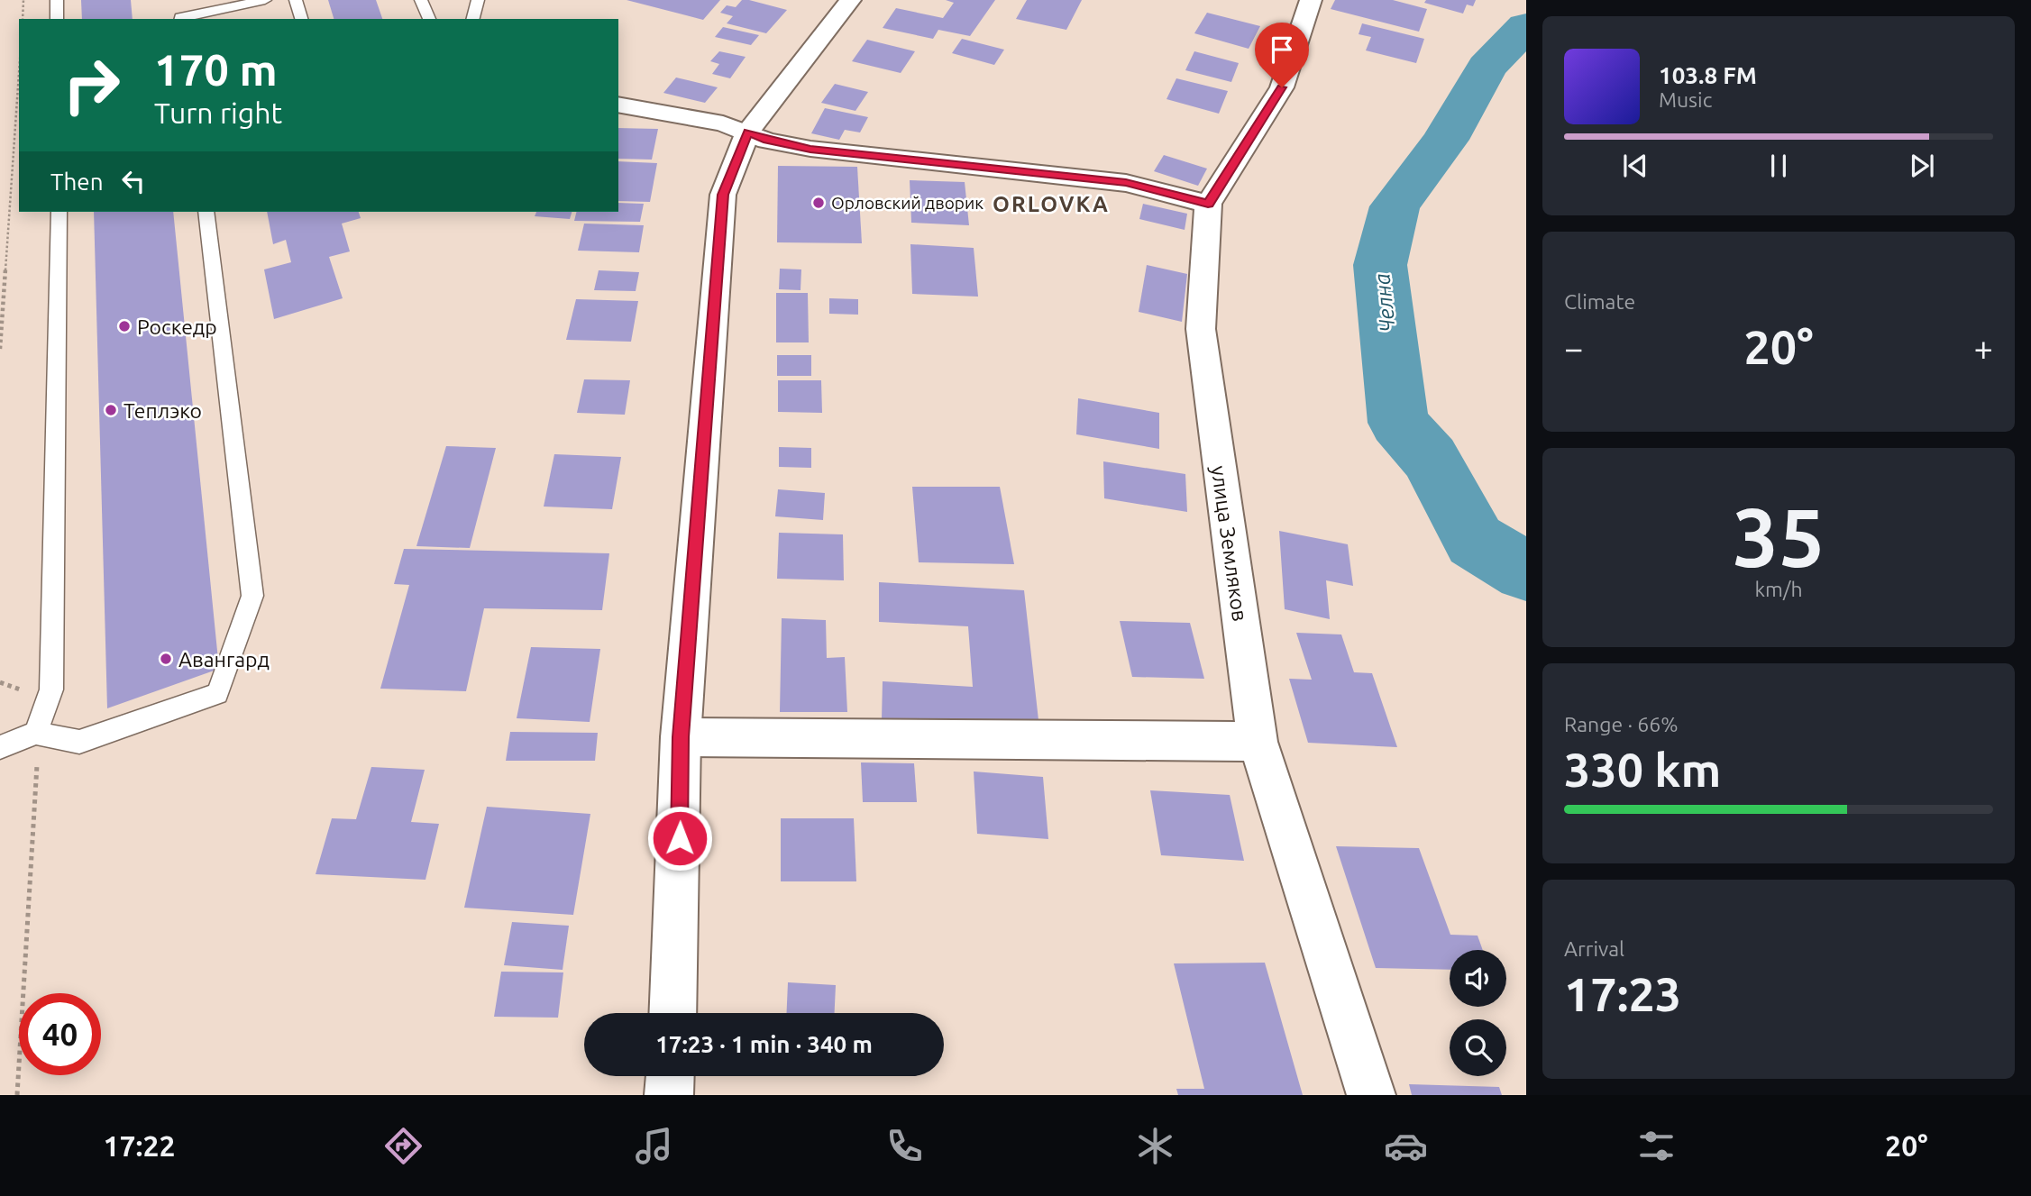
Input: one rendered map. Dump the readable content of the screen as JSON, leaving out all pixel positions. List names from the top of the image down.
{
  "streets": {
    "street": ["улица Земляков"]
  },
  "districts": ["ORLOVKA"],
  "water": ["Челна"],
  "places": [
    "Орловский дворик",
    "Роскедр",
    "Теплэко",
    "Авангард"
  ],
  "page": {
    "turn": ["170 m", "Turn right"],
    "song": ["103.8 FM", "Music"],
    "then": "Then",
    "tile": [
      "Climate",
      ["35", "km/h"],
      ["Range · 66%", "330 km"],
      ["Arrival", "17:23"]
    ],
    "heat": ["−", "20°", "+"],
    "limit": "40",
    "trip": "17:23 · 1 min · 340 m",
    "tabs": ["17:22", "20°"]
  }
}
